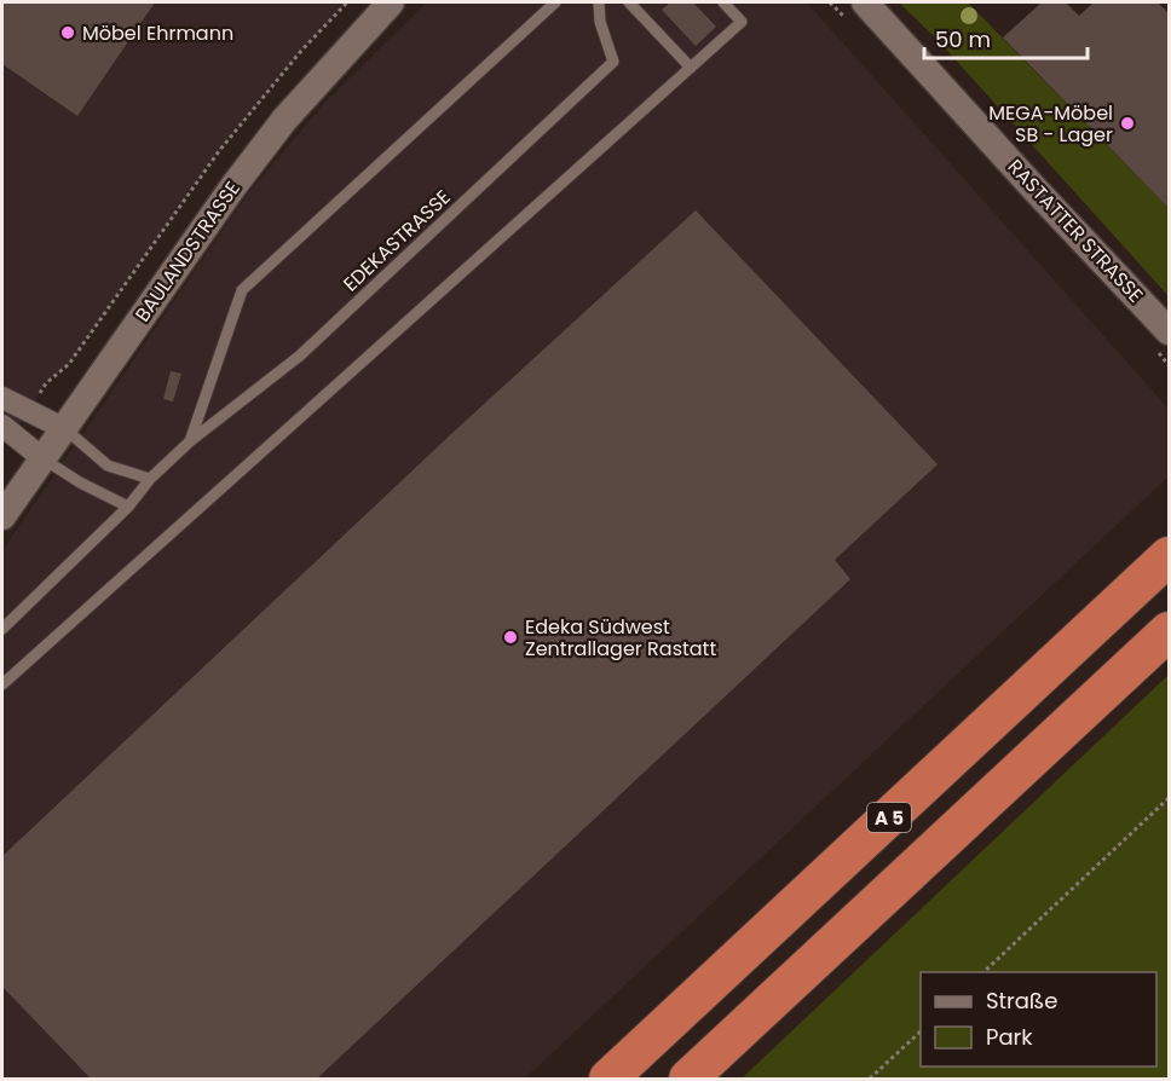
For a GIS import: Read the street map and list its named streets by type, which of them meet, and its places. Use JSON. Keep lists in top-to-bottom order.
{
  "streets": {
    "highway": ["A 5"],
    "street": ["RASTATTER STRASSE", "BAULANDSTRASSE"],
    "lane": ["EDEKASTRASSE"]
  },
  "places": ["Möbel Ehrmann", "MEGA-Möbel SB - Lager", "Edeka Südwest Zentrallager Rastatt"],
  "legend": ["Straße", "Park"],
  "scale_bar": "50 m"
}
